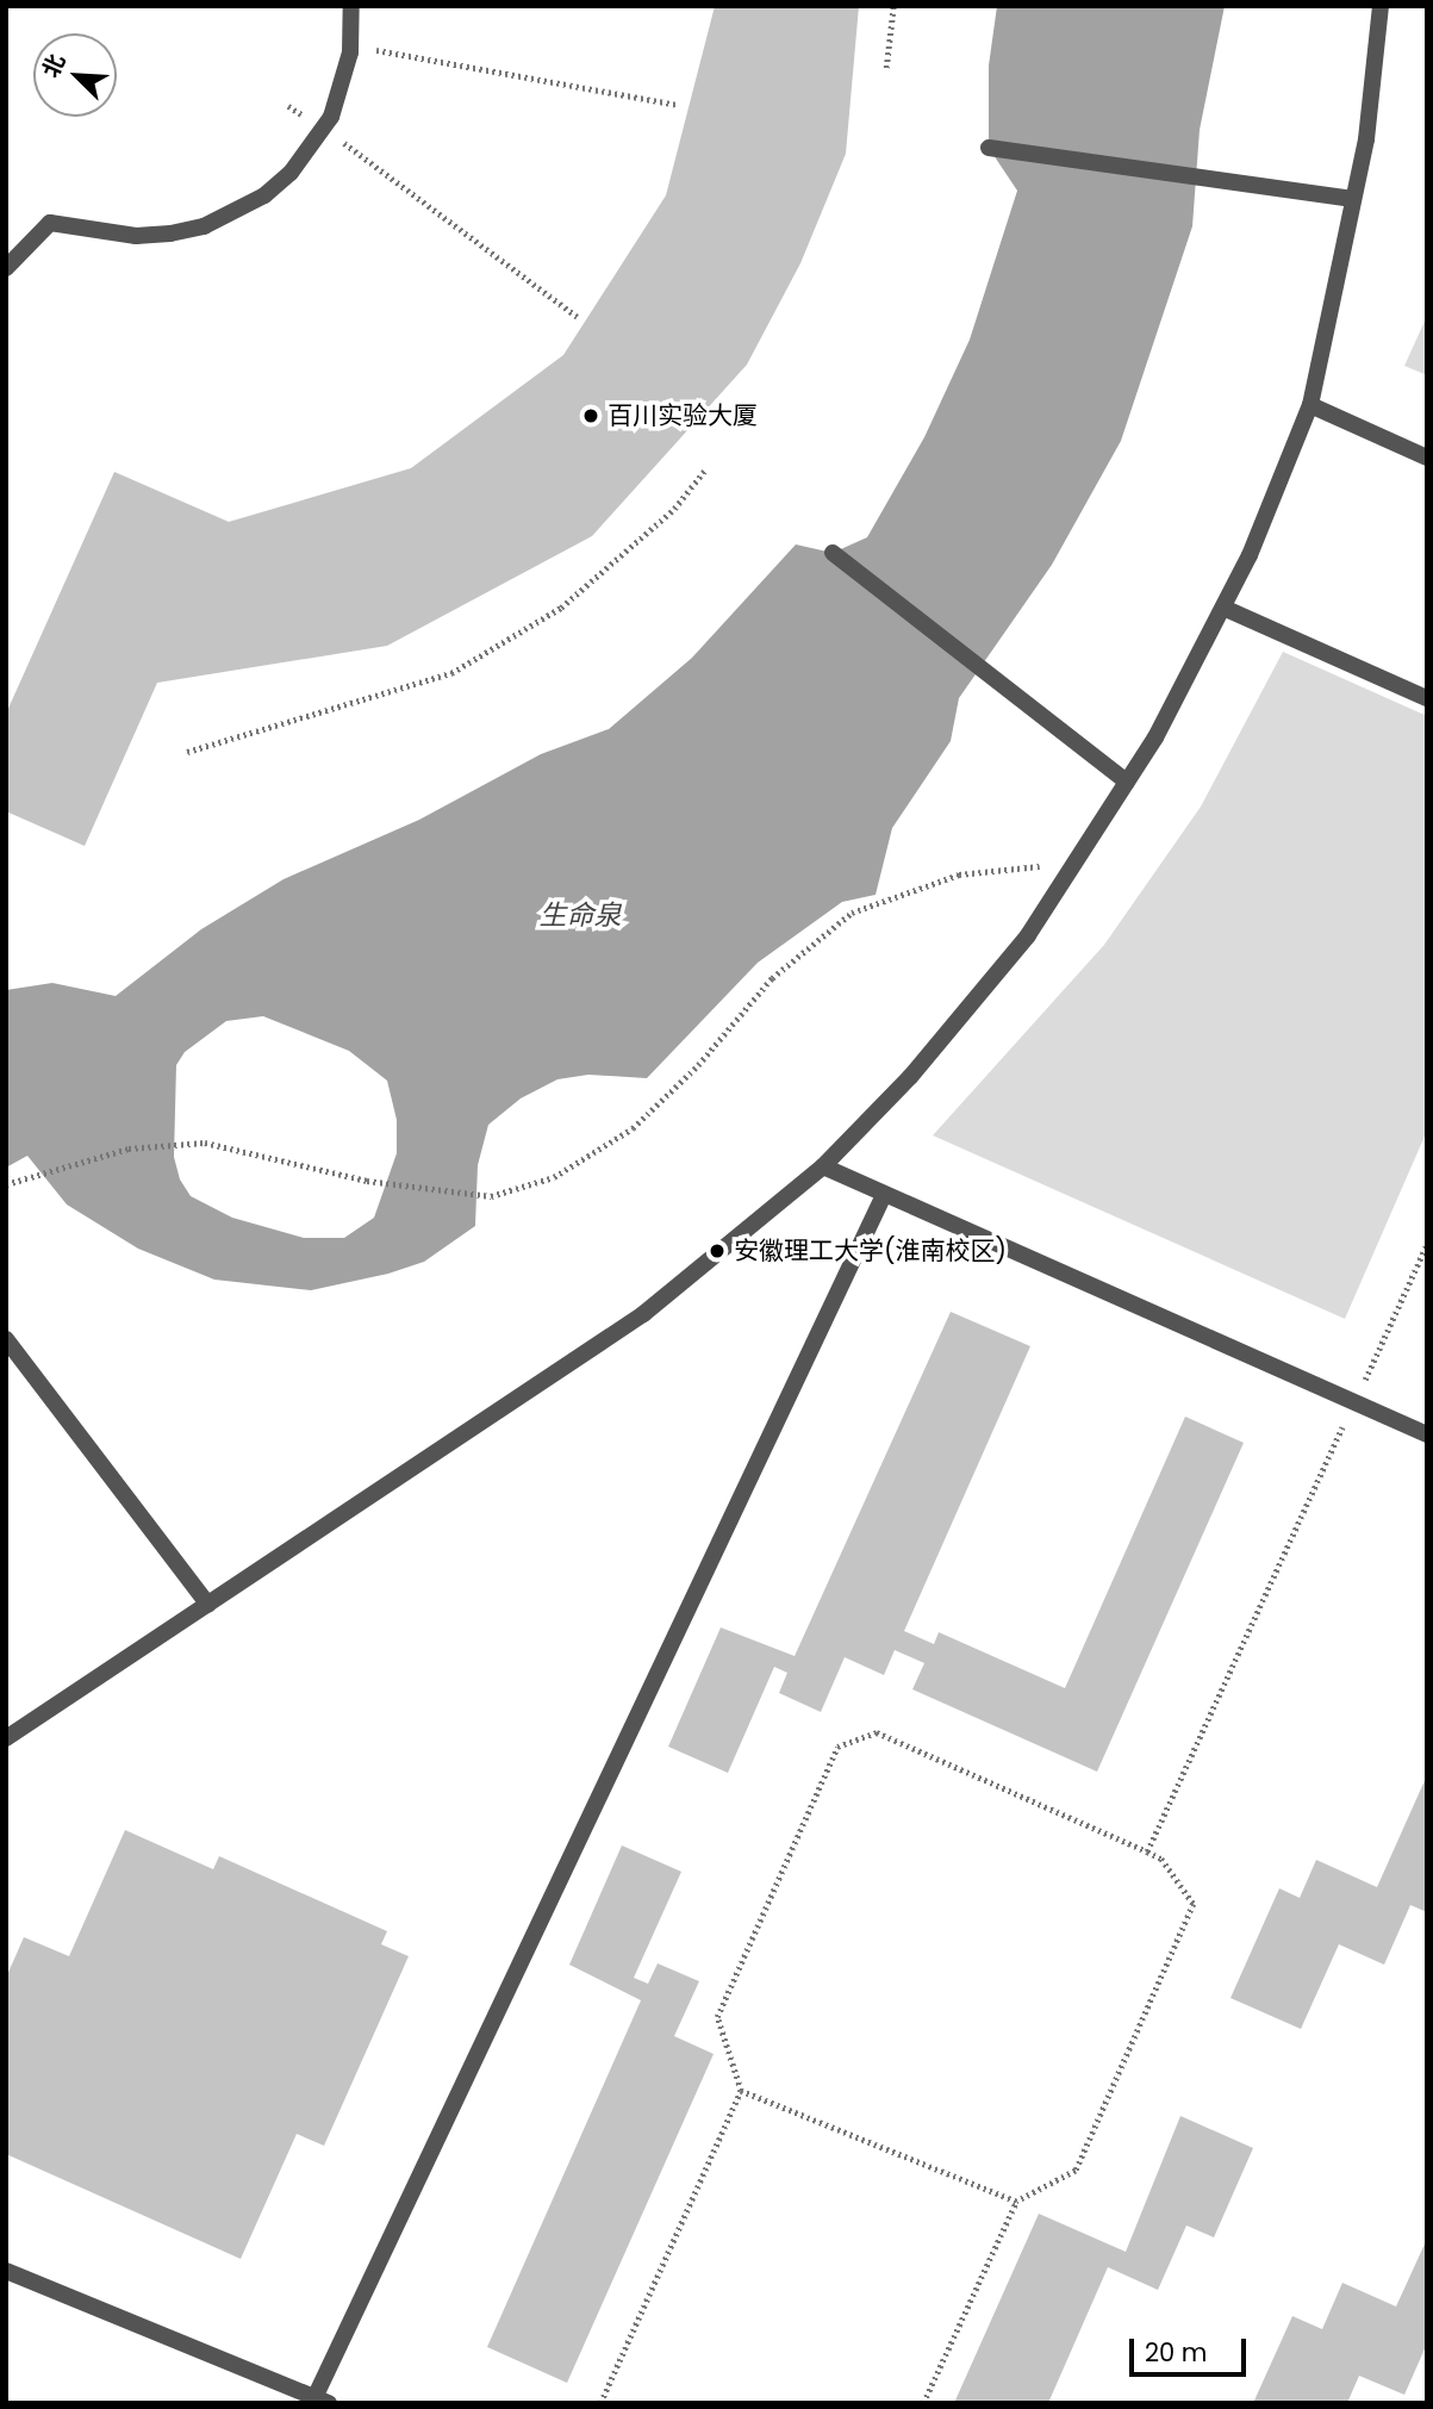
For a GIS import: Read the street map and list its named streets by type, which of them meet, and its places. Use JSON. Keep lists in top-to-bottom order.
{
  "water": ["生命泉"],
  "places": ["百川实验大厦", "安徽理工大学(淮南校区)"],
  "scale_bar": "20 m",
  "north": "top left"
}
